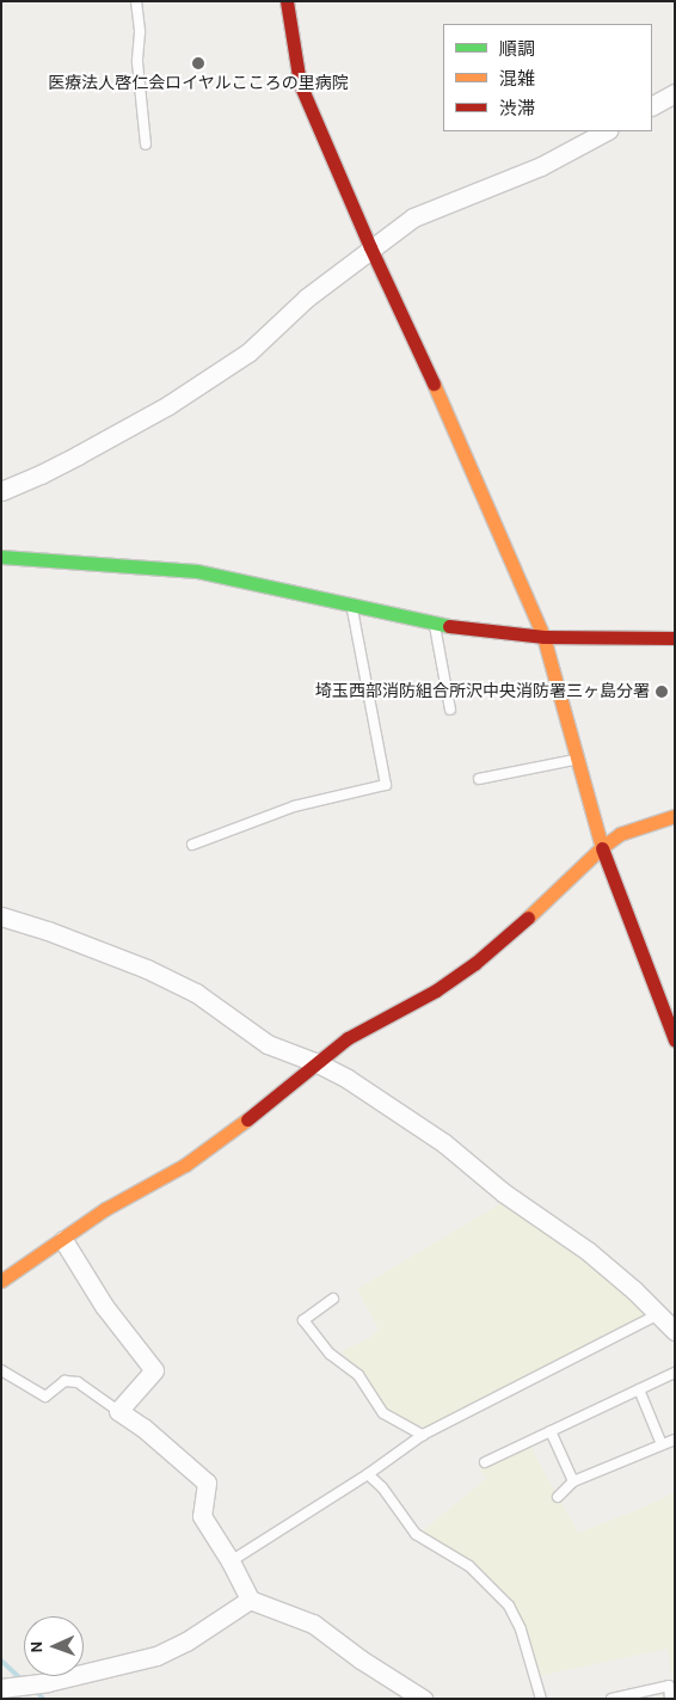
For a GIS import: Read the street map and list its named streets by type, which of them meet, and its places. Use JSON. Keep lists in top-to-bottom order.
{
  "places": ["医療法人啓仁会ロイヤルこころの里病院", "埼玉西部消防組合所沢中央消防署三ヶ島分署"],
  "legend": ["順調", "混雑", "渋滞"],
  "north": "left"
}
